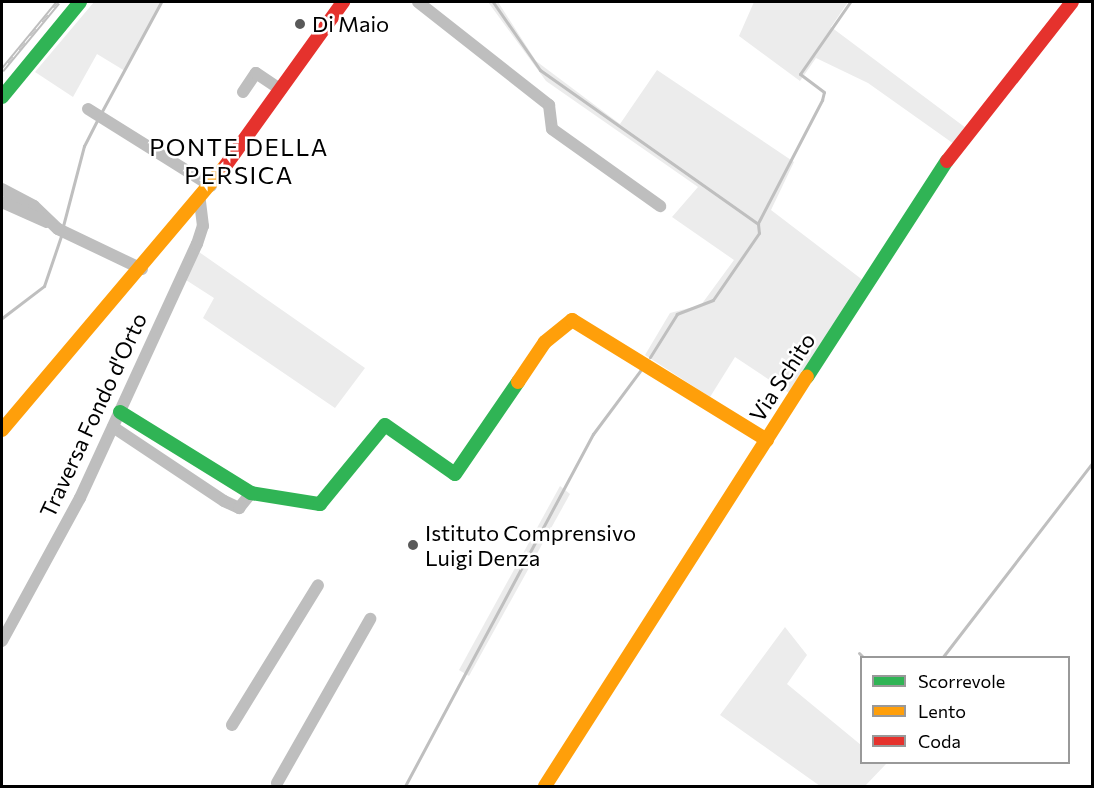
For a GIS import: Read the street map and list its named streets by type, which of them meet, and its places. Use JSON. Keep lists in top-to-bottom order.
{
  "streets": {
    "main road": ["Via Schito"],
    "street": ["Traversa Fondo d'Orto"]
  },
  "districts": ["PONTE DELLA PERSICA"],
  "places": ["Di Maio", "Istituto Comprensivo Luigi Denza"],
  "legend": ["Scorrevole", "Lento", "Coda"]
}
